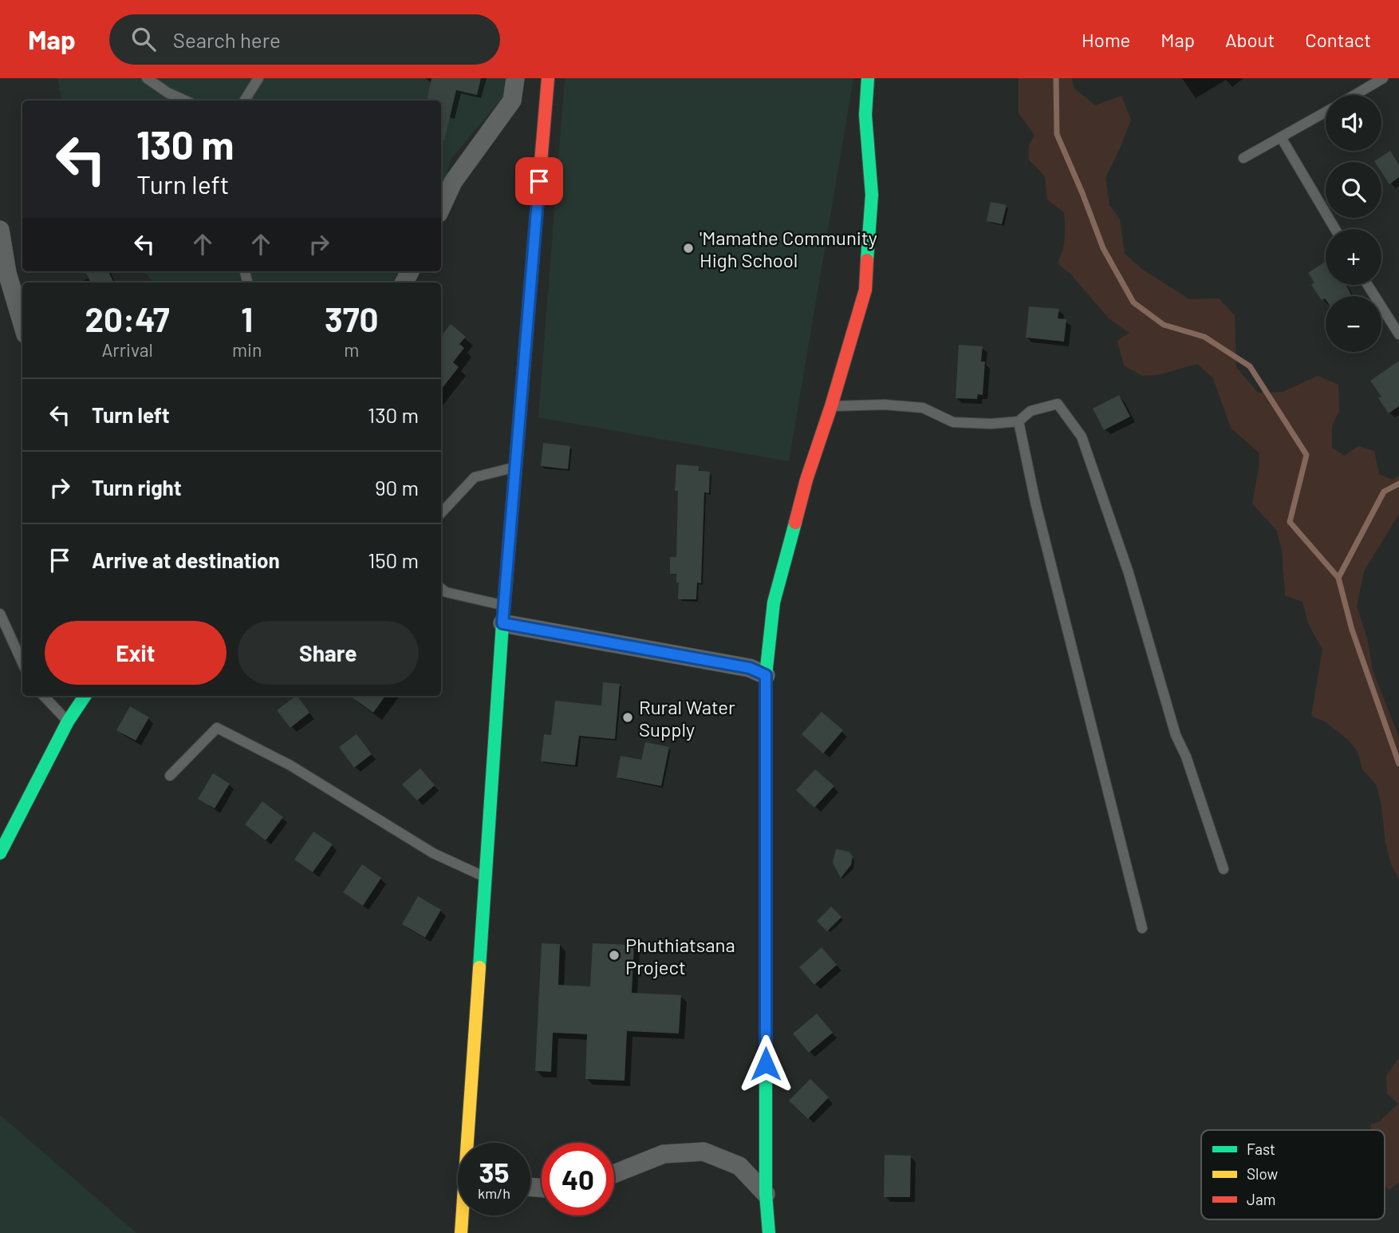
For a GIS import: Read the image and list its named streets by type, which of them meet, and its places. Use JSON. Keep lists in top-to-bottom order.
{
  "places": ["'Mamathe Community High School", "Rural Water Supply", "Phuthiatsana Project"],
  "legend": ["Fast", "Slow", "Jam"],
  "page": {
    "header": "Map",
    "search": "Search here",
    "nav": [
      "Home",
      "Map",
      "About",
      "Contact"
    ],
    "map_buttons": ["+", "−"],
    "turn": ["130 m", "Turn left"],
    "eta": [
      "20:47",
      "Arrival",
      "1",
      "min",
      "370",
      "m"
    ],
    "list": [
      {
        "name": "Turn left",
        "value": "130 m"
      },
      {
        "name": "Turn right",
        "value": "90 m"
      },
      {
        "name": "Arrive at destination",
        "value": "150 m"
      }
    ],
    "buttons": ["Exit", "Share"],
    "speed": "35 km/h",
    "limit": "40"
  }
}
